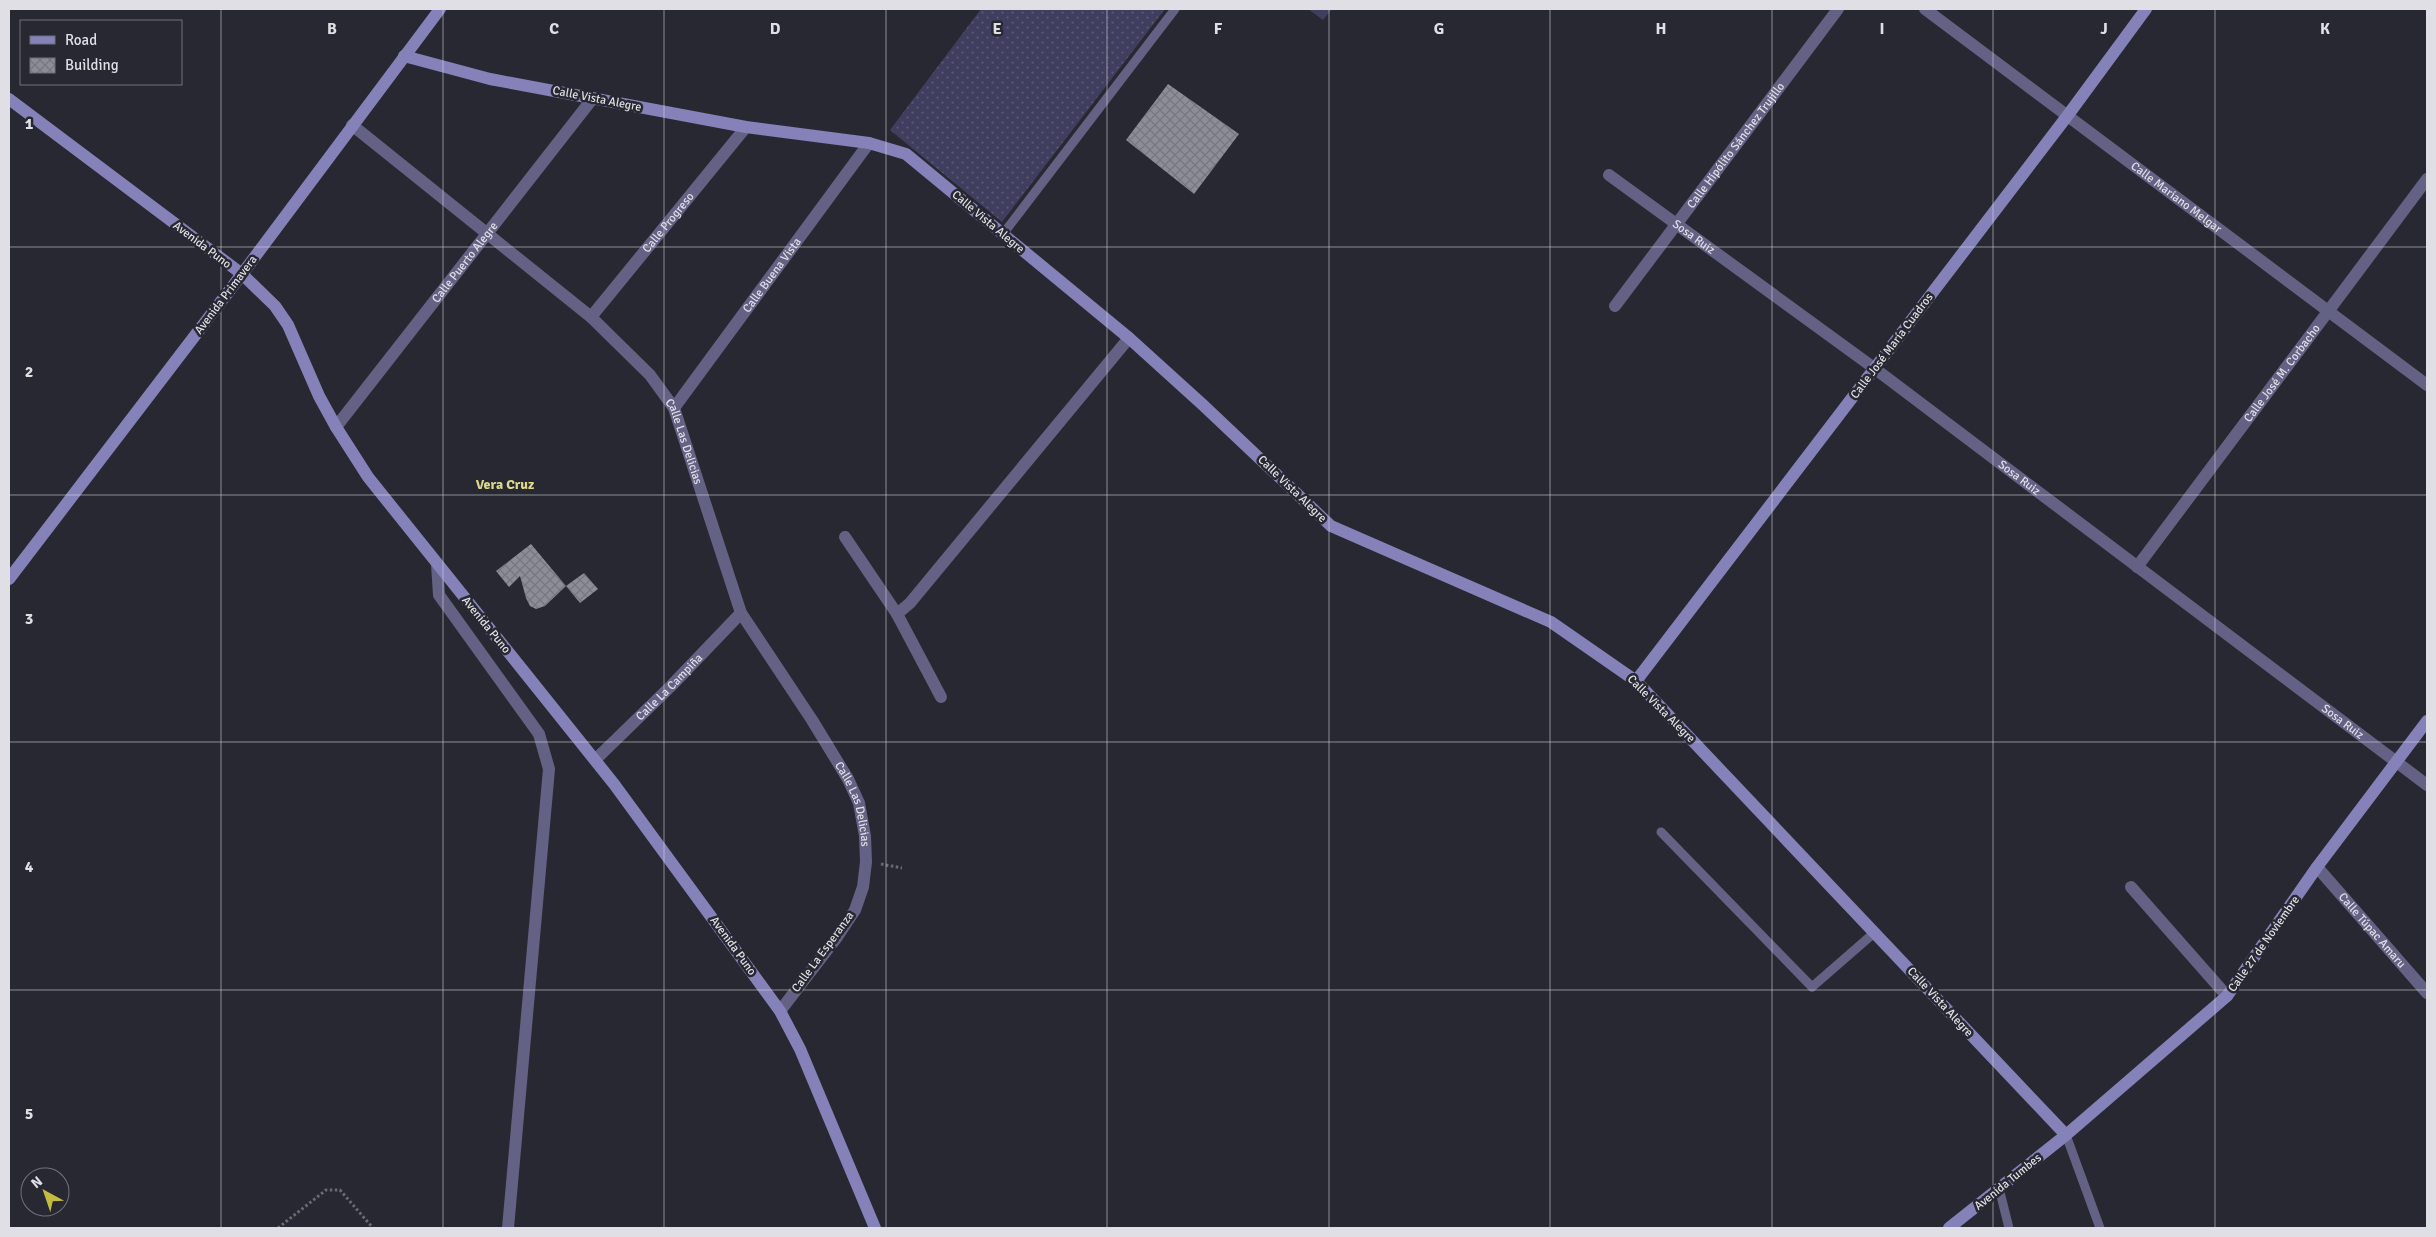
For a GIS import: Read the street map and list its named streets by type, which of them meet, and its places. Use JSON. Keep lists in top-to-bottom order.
{
  "streets": {
    "street": [
      "Calle Vista Alegre",
      "Calle Hipólito Sánchez Trujillo",
      "Calle Mariano Melgar",
      "Calle Progreso",
      "Sosa Ruiz",
      "Avenida Puno",
      "Calle Puerto Alegre",
      "Calle Buena Vista",
      "Avenida Primavera",
      "Calle José María Cuadros",
      "Calle José M. Corbacho",
      "Calle Las Delicias",
      "Calle La Campiña",
      "Calle Túpac Amaru",
      "Calle 27 de Noviembre",
      "Calle La Esperanza",
      "Avenida Tumbes"
    ]
  },
  "crossings": [
    ["Calle Vista Alegre", "Calle Progreso"],
    ["Calle Vista Alegre", "Calle Puerto Alegre"],
    ["Calle Vista Alegre", "Calle Buena Vista"],
    ["Calle Vista Alegre", "Avenida Primavera"],
    ["Calle Vista Alegre", "Calle José María Cuadros"],
    ["Calle Vista Alegre", "Calle 27 de Noviembre"],
    ["Calle Vista Alegre", "Avenida Tumbes"],
    ["Calle Hipólito Sánchez Trujillo", "Sosa Ruiz"],
    ["Calle Mariano Melgar", "Calle José María Cuadros"],
    ["Calle Mariano Melgar", "Calle José M. Corbacho"],
    ["Calle Progreso", "Calle Las Delicias"],
    ["Sosa Ruiz", "Calle José María Cuadros"],
    ["Sosa Ruiz", "Calle José M. Corbacho"],
    ["Sosa Ruiz", "Calle 27 de Noviembre"],
    ["Avenida Puno", "Calle Puerto Alegre"],
    ["Avenida Puno", "Avenida Primavera"],
    ["Avenida Puno", "Calle La Campiña"],
    ["Avenida Puno", "Calle La Esperanza"],
    ["Calle Puerto Alegre", "Calle Las Delicias"],
    ["Calle Buena Vista", "Calle Las Delicias"],
    ["Avenida Primavera", "Calle Las Delicias"],
    ["Calle Las Delicias", "Calle La Campiña"],
    ["Calle Las Delicias", "Calle La Esperanza"],
    ["Calle Túpac Amaru", "Calle 27 de Noviembre"],
    ["Calle 27 de Noviembre", "Avenida Tumbes"]
  ],
  "districts": ["Vera Cruz"],
  "legend": ["Road", "Building"],
  "north": "top left",
  "grid": {
    "columns": [
      "B",
      "C",
      "D",
      "E",
      "F",
      "G",
      "H",
      "I",
      "J",
      "K"
    ],
    "rows": [
      "1",
      "2",
      "3",
      "4",
      "5"
    ]
  }
}
